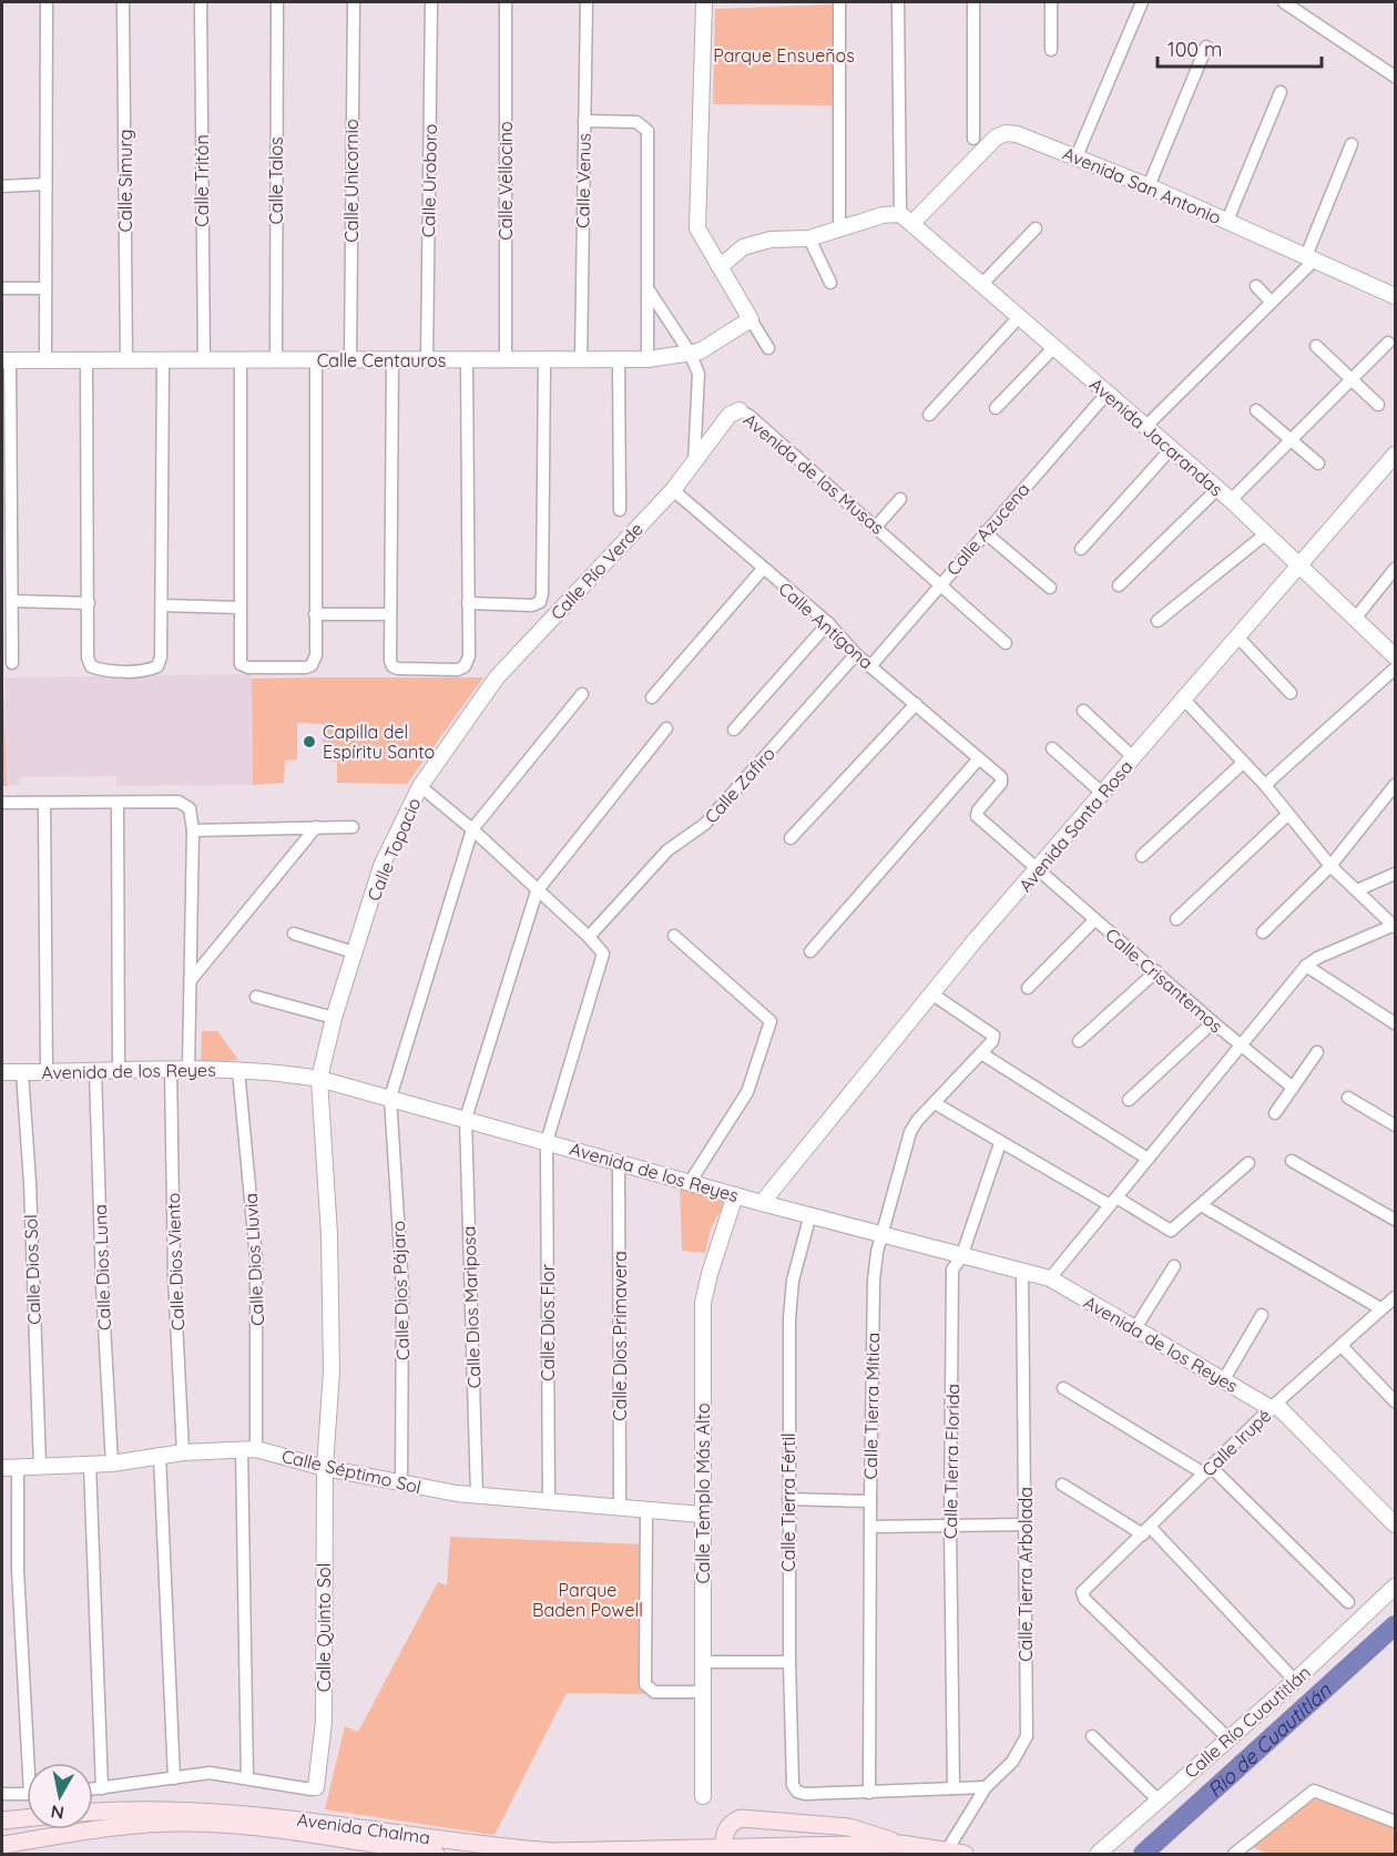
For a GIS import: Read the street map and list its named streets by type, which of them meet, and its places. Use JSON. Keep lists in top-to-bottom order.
{
  "streets": {
    "main road": ["Avenida Chalma"],
    "street": [
      "Calle Simurg",
      "Calle Tritón",
      "Calle Talos",
      "Calle Unicornio",
      "Calle Uroboro",
      "Calle Vellocino",
      "Calle Venus",
      "Avenida San Antonio",
      "Calle Centauros",
      "Avenida Jacarandas",
      "Avenida de las Musas",
      "Calle Azucena",
      "Calle Río Verde",
      "Calle Antígona",
      "Calle Zafiro",
      "Avenida Santa Rosa",
      "Calle Topacio",
      "Calle Crisantemos",
      "Avenida de los Reyes",
      "Calle Dios Lluvia",
      "Calle Dios Viento",
      "Calle Dios Luna",
      "Calle Dios Sol",
      "Calle Dios Pájaro",
      "Calle Dios Mariposa",
      "Calle Dios Flor",
      "Calle Dios Primavera",
      "Calle Tierra Mítica",
      "Calle Irupé",
      "Calle Tierra Florida",
      "Calle Séptimo Sol",
      "Calle Templo Más Alto",
      "Calle Tierra Fértil",
      "Calle Tierra Arbolada",
      "Calle Quinto Sol",
      "Calle Río Cuautitlán"
    ]
  },
  "crossings": [
    ["Calle Simurg", "Calle Centauros"],
    ["Calle Tritón", "Calle Centauros"],
    ["Calle Talos", "Calle Centauros"],
    ["Calle Unicornio", "Calle Centauros"],
    ["Calle Uroboro", "Calle Centauros"],
    ["Calle Vellocino", "Calle Centauros"],
    ["Calle Venus", "Calle Centauros"],
    ["Avenida San Antonio", "Avenida Jacarandas"],
    ["Avenida Jacarandas", "Calle Azucena"],
    ["Avenida Jacarandas", "Avenida Santa Rosa"],
    ["Avenida de las Musas", "Calle Azucena"],
    ["Avenida de las Musas", "Calle Río Verde"],
    ["Calle Azucena", "Calle Antígona"],
    ["Calle Río Verde", "Calle Antígona"],
    ["Calle Río Verde", "Calle Topacio"],
    ["Calle Antígona", "Calle Zafiro"],
    ["Calle Antígona", "Avenida Santa Rosa"],
    ["Calle Antígona", "Calle Crisantemos"],
    ["Avenida Santa Rosa", "Calle Crisantemos"],
    ["Avenida Santa Rosa", "Avenida de los Reyes"],
    ["Calle Topacio", "Avenida de los Reyes"],
    ["Calle Topacio", "Calle Quinto Sol"],
    ["Avenida de los Reyes", "Calle Dios Lluvia"],
    ["Avenida de los Reyes", "Calle Dios Viento"],
    ["Avenida de los Reyes", "Calle Dios Luna"],
    ["Avenida de los Reyes", "Calle Dios Sol"],
    ["Avenida de los Reyes", "Calle Dios Pájaro"],
    ["Avenida de los Reyes", "Calle Dios Mariposa"],
    ["Avenida de los Reyes", "Calle Dios Flor"],
    ["Avenida de los Reyes", "Calle Dios Primavera"],
    ["Avenida de los Reyes", "Calle Tierra Mítica"],
    ["Avenida de los Reyes", "Calle Irupé"],
    ["Avenida de los Reyes", "Calle Tierra Florida"],
    ["Avenida de los Reyes", "Calle Templo Más Alto"],
    ["Avenida de los Reyes", "Calle Tierra Fértil"],
    ["Avenida de los Reyes", "Calle Tierra Arbolada"],
    ["Avenida de los Reyes", "Calle Quinto Sol"],
    ["Calle Dios Lluvia", "Calle Séptimo Sol"],
    ["Calle Dios Viento", "Calle Séptimo Sol"],
    ["Calle Dios Luna", "Calle Séptimo Sol"],
    ["Calle Dios Sol", "Calle Séptimo Sol"],
    ["Calle Dios Pájaro", "Calle Séptimo Sol"],
    ["Calle Dios Mariposa", "Calle Séptimo Sol"],
    ["Calle Dios Flor", "Calle Séptimo Sol"],
    ["Calle Dios Primavera", "Calle Séptimo Sol"],
    ["Calle Tierra Mítica", "Calle Tierra Fértil"],
    ["Calle Irupé", "Calle Río Cuautitlán"],
    ["Calle Séptimo Sol", "Calle Templo Más Alto"],
    ["Calle Séptimo Sol", "Calle Quinto Sol"],
    ["Calle Tierra Arbolada", "Avenida Chalma"]
  ],
  "water": ["Rio de Cuautitlán"],
  "parks": ["Parque Ensueños", "Parque Baden Powell"],
  "places": ["Capilla del Espíritu Santo"],
  "scale_bar": "100 m",
  "north": "bottom"
}
